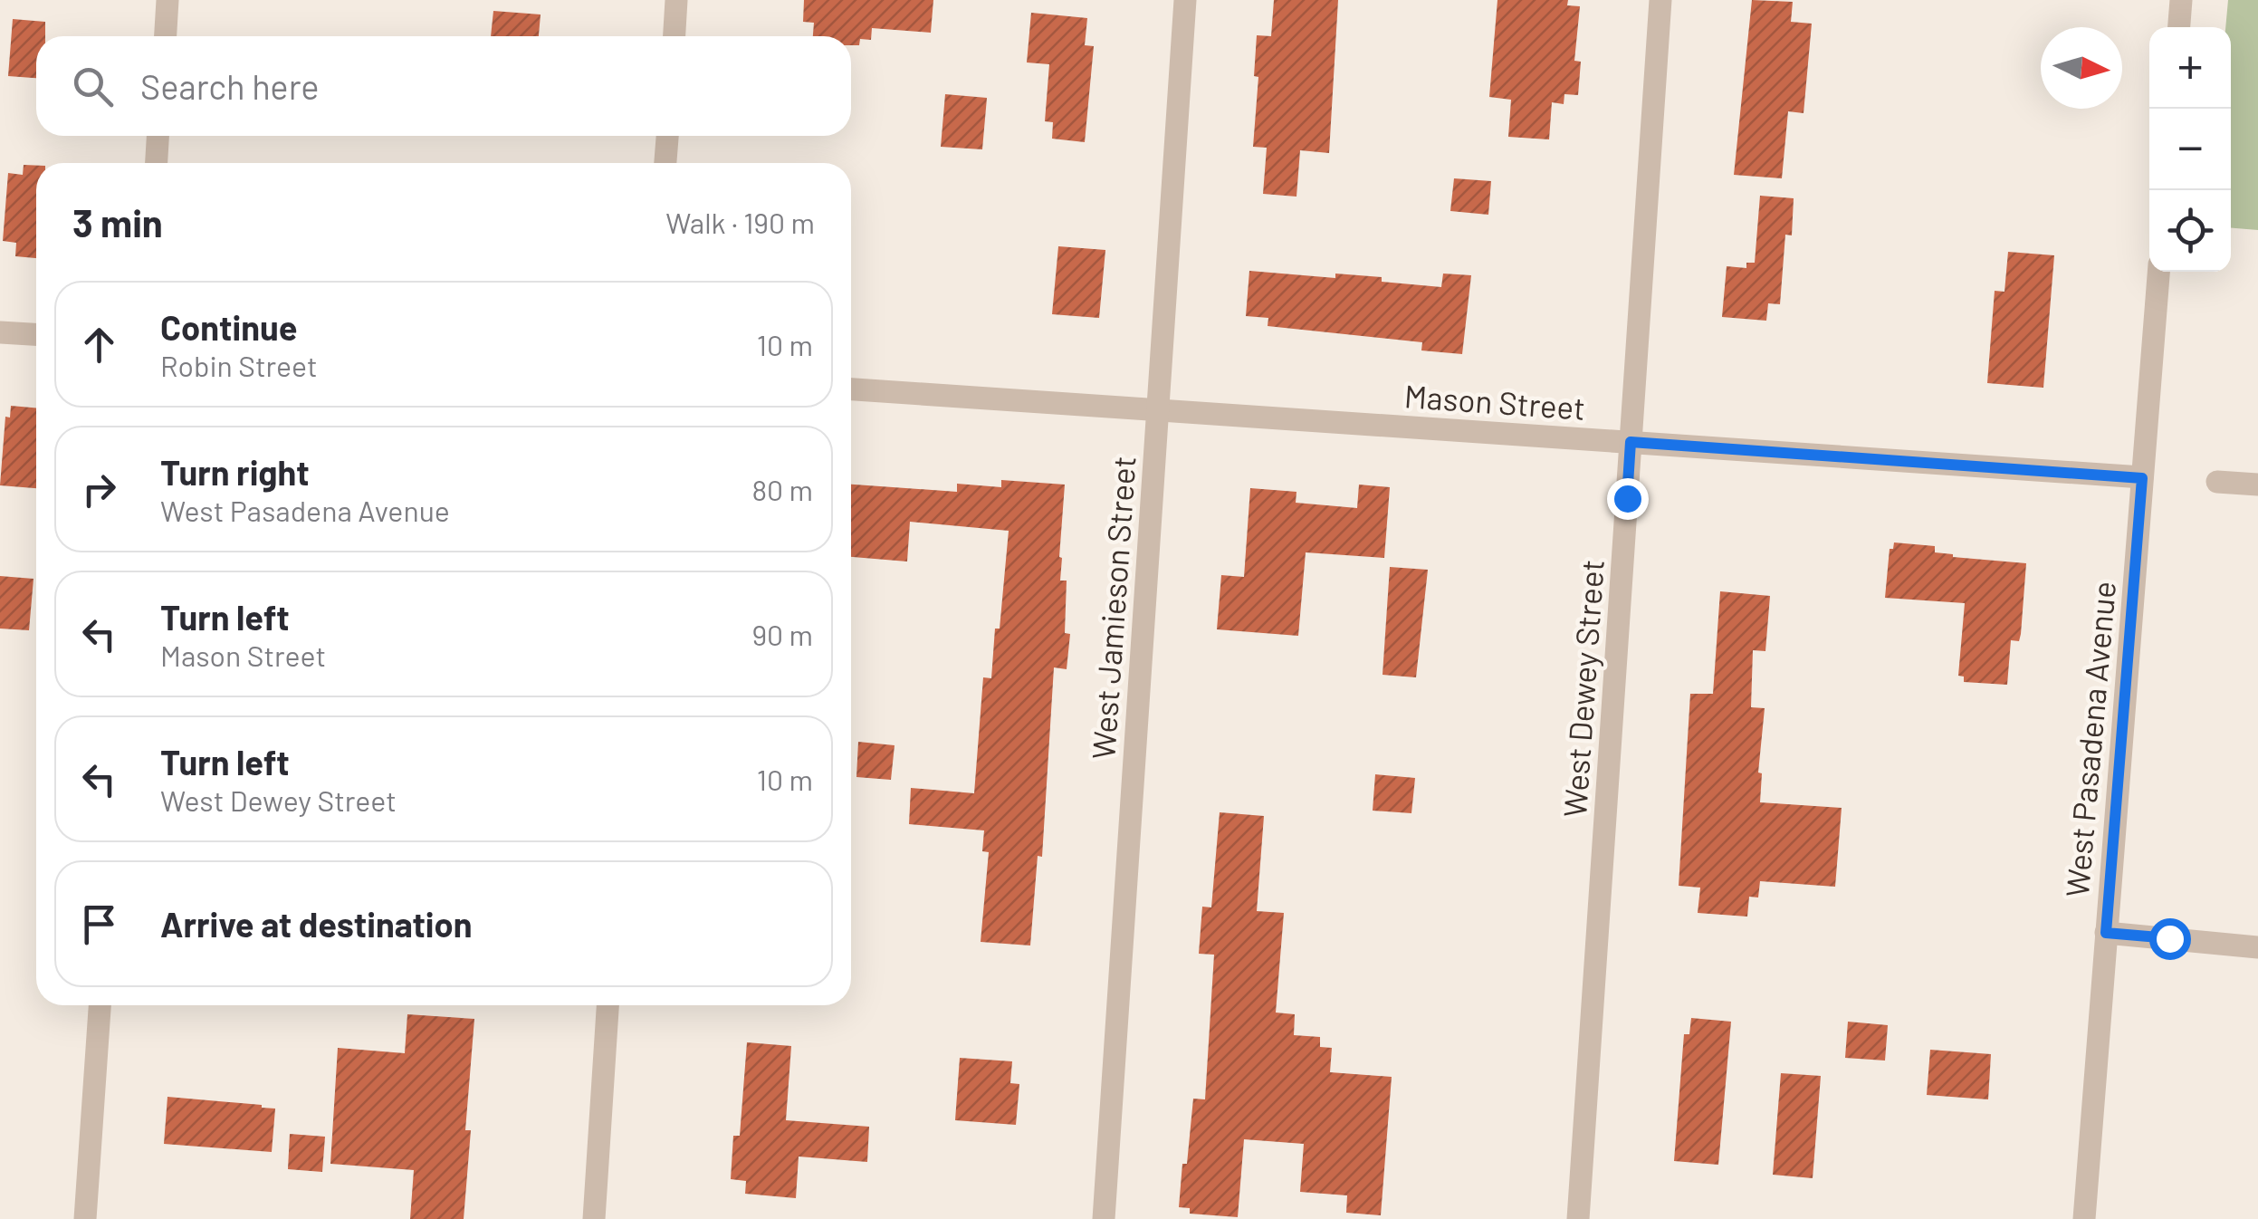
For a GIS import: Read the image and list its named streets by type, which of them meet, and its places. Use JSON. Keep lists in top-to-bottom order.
{
  "streets": {
    "street": [
      "Mason Street",
      "West Jamieson Street",
      "West Dewey Street",
      "West Pasadena Avenue"
    ]
  },
  "crossings": [
    ["Mason Street", "West Jamieson Street"],
    ["Mason Street", "West Dewey Street"],
    ["Mason Street", "West Pasadena Avenue"]
  ],
  "north": "right",
  "page": {
    "map_buttons": ["+", "−"],
    "search": "Search here",
    "heading": ["3 min", "Walk · 190 m"],
    "list": [
      ["Continue", "Robin Street", "10 m"],
      ["Turn right", "West Pasadena Avenue", "80 m"],
      ["Turn left", "Mason Street", "90 m"],
      ["Turn left", "West Dewey Street", "10 m"],
      "Arrive at destination"
    ]
  }
}
